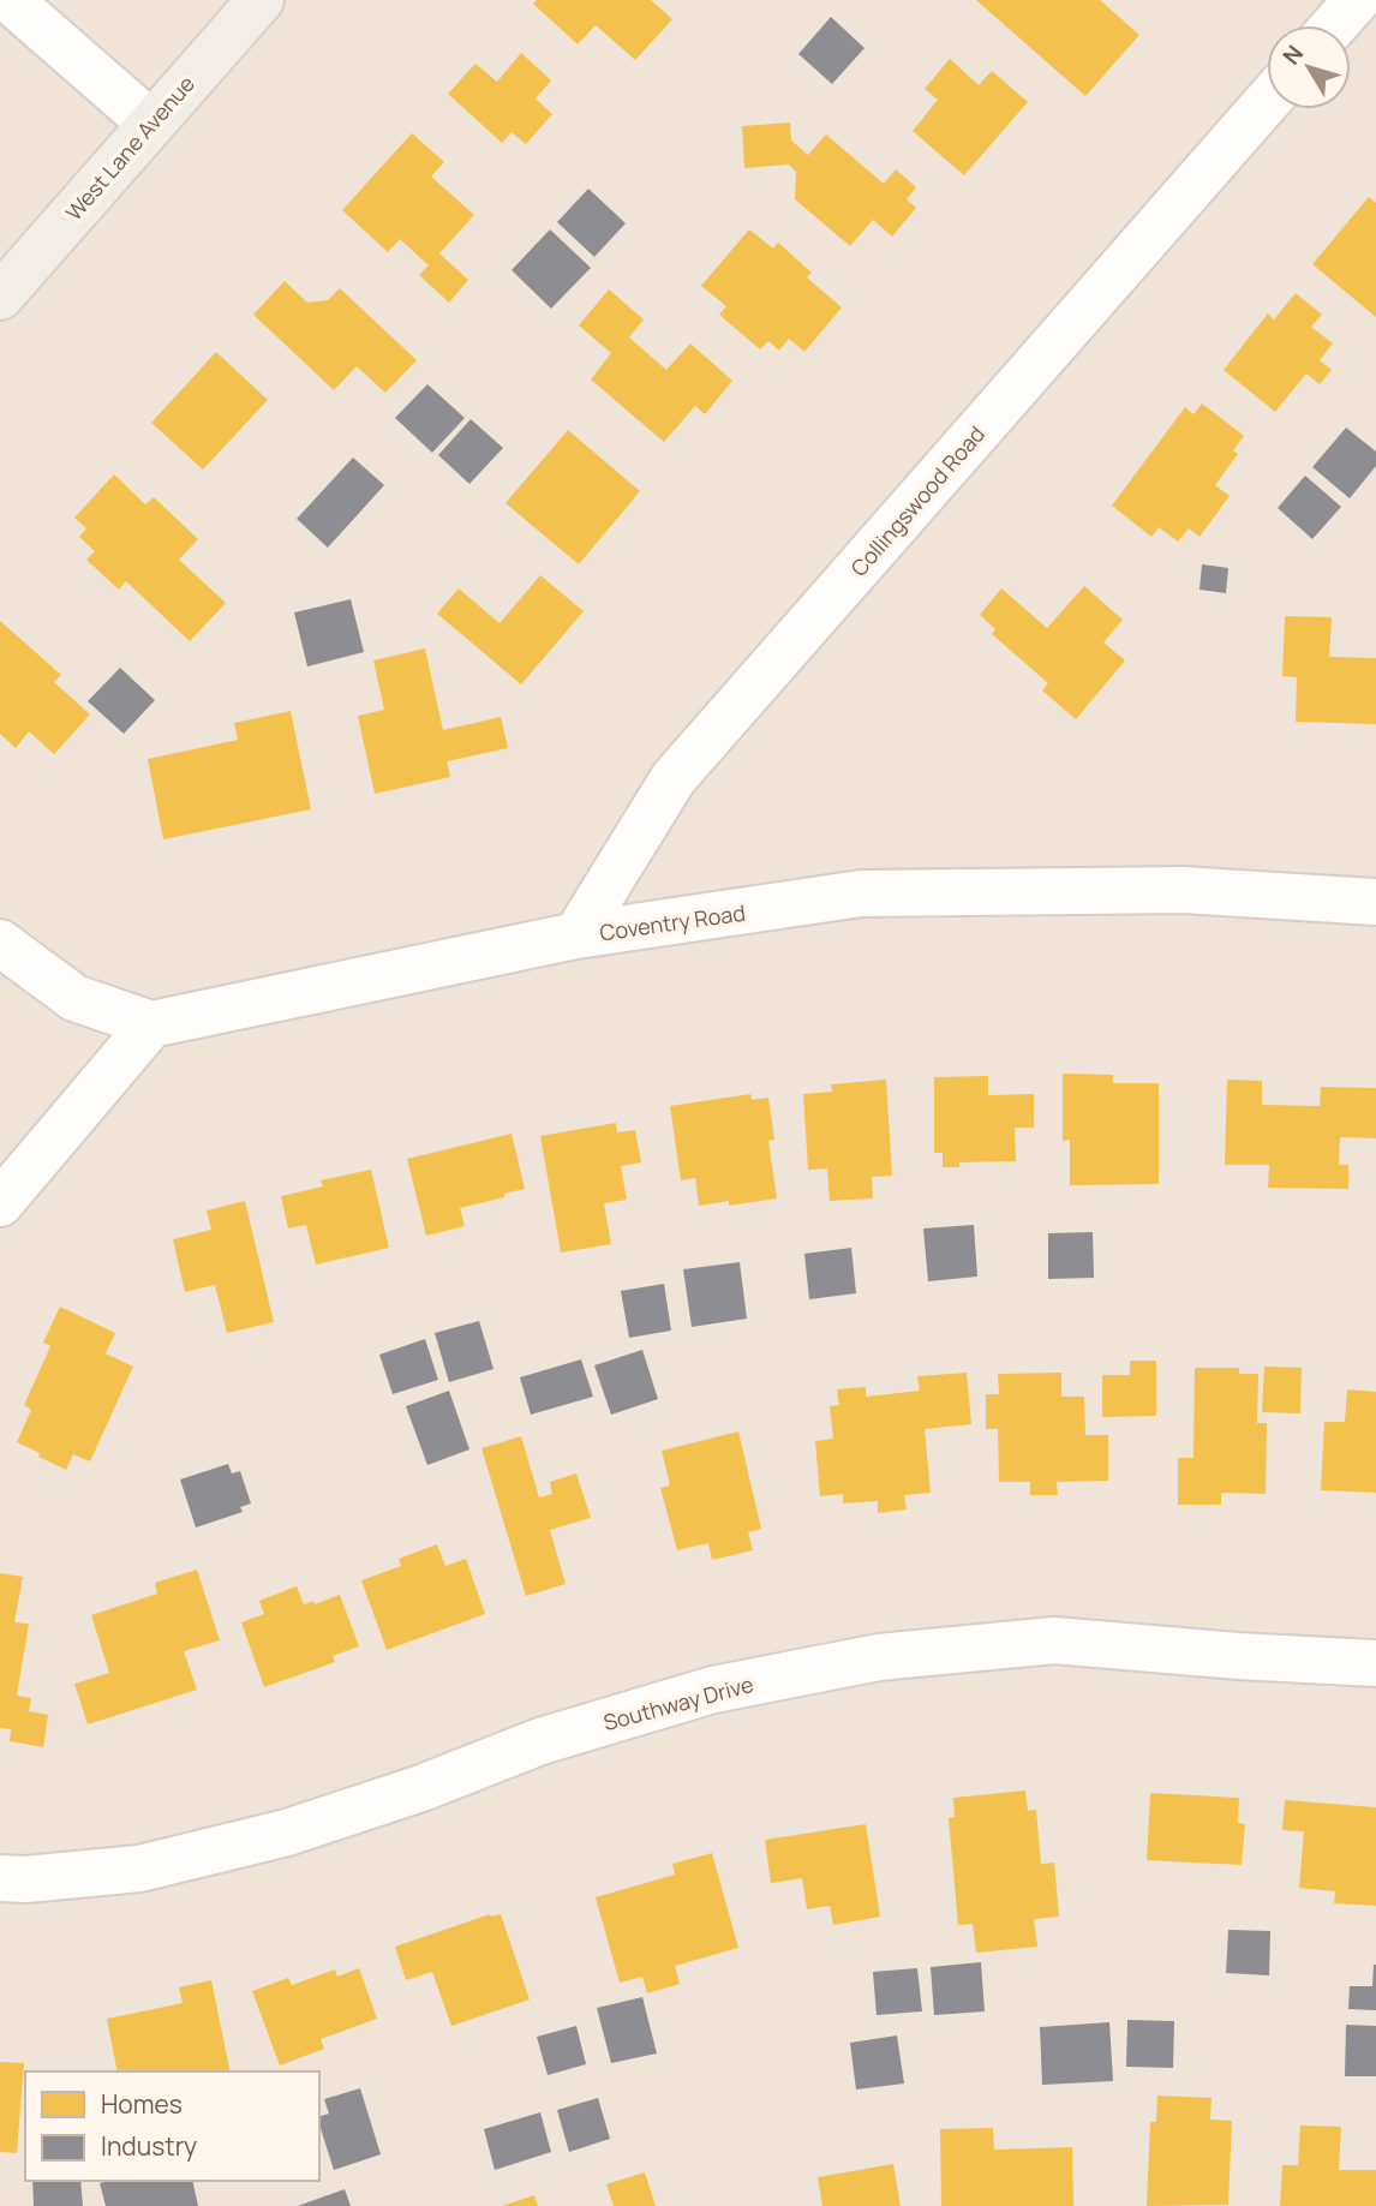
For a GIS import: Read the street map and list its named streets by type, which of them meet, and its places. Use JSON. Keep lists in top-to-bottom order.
{
  "streets": {
    "main road": ["West Lane Avenue"],
    "street": ["Collingswood Road", "Coventry Road", "Southway Drive"]
  },
  "crossings": [
    ["Collingswood Road", "Coventry Road"]
  ],
  "legend": ["Homes", "Industry"],
  "north": "top left"
}
